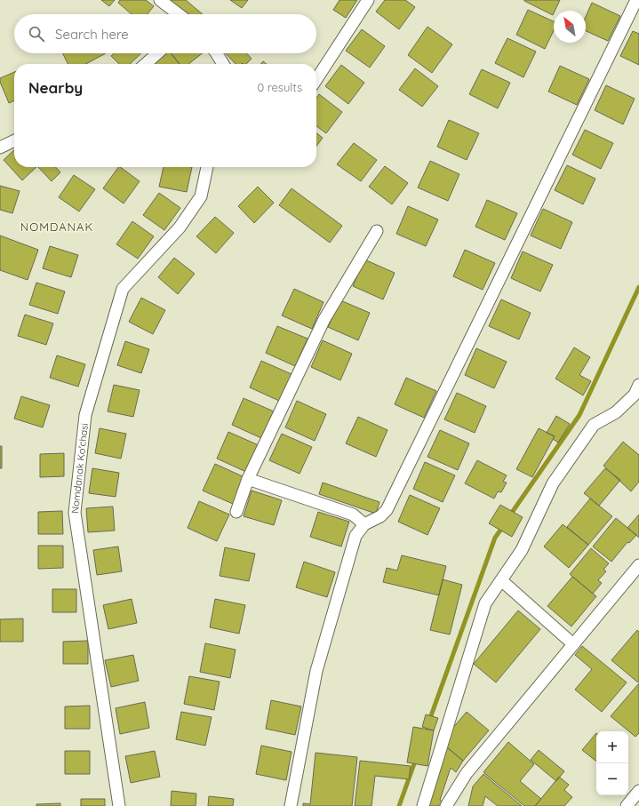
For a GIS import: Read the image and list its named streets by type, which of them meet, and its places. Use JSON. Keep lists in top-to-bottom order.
{
  "streets": {
    "street": ["Nomdanak Ko'chasi"]
  },
  "districts": ["NOMDANAK"],
  "north": "top left",
  "page": {
    "search": "Search here",
    "heading": ["Nearby", "0 results"],
    "map_buttons": ["+", "−"]
  }
}
